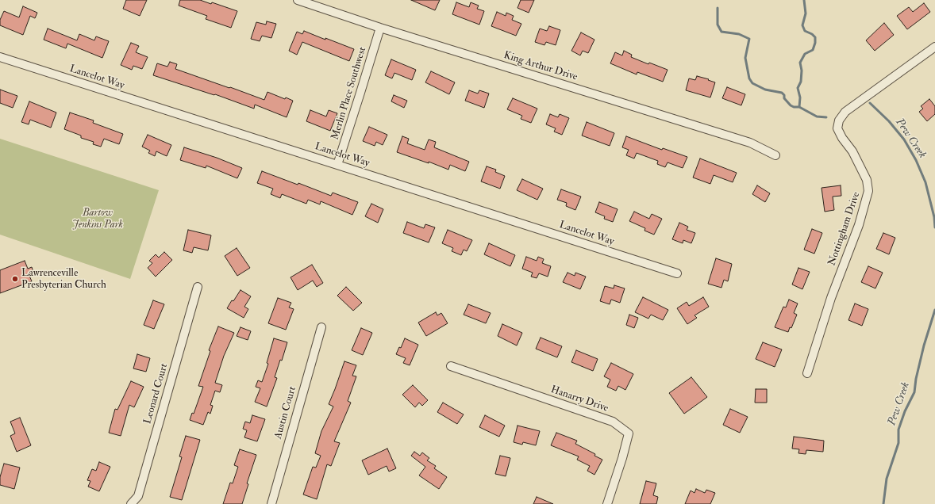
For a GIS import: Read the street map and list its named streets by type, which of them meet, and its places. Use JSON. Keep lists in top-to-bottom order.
{
  "streets": {
    "street": [
      "King Arthur Drive",
      "Lancelot Way",
      "Merlin Place Southwest",
      "Nottingham Drive",
      "Leonard Court",
      "Hanarry Drive",
      "Austin Court"
    ]
  },
  "crossings": [
    ["King Arthur Drive", "Merlin Place Southwest"],
    ["Lancelot Way", "Merlin Place Southwest"]
  ],
  "water": ["Pew Creek"],
  "parks": ["Bartow Jenkins Park"],
  "places": ["Lawrenceville Presbyterian Church"]
}
